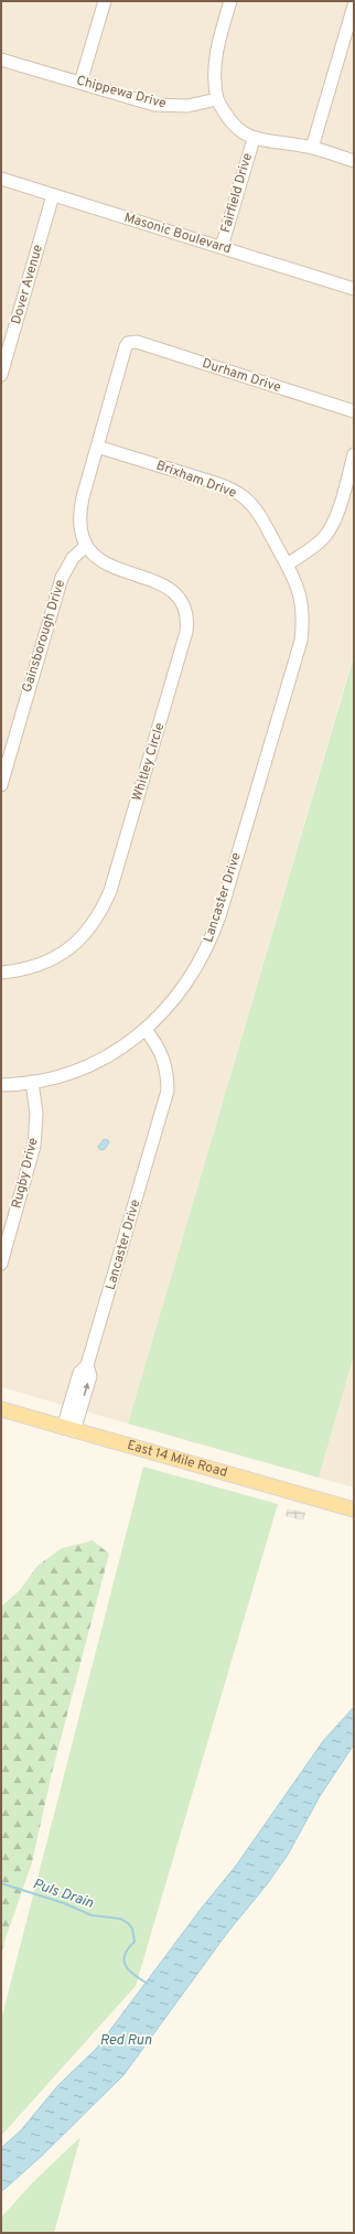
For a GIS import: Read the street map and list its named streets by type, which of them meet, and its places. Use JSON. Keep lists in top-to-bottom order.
{
  "streets": {
    "main road": ["East 14 Mile Road"],
    "street": [
      "Chippewa Drive",
      "Fairfield Drive",
      "Masonic Boulevard",
      "Dover Avenue",
      "Durham Drive",
      "Brixham Drive",
      "Gainsborough Drive",
      "Whitley Circle",
      "Lancaster Drive",
      "Rugby Drive"
    ]
  },
  "crossings": [
    ["Fairfield Drive", "Masonic Boulevard"],
    ["Masonic Boulevard", "Dover Avenue"],
    ["Durham Drive", "Brixham Drive"],
    ["Brixham Drive", "Lancaster Drive"],
    ["Gainsborough Drive", "Whitley Circle"],
    ["Lancaster Drive", "East 14 Mile Road"]
  ],
  "water": ["Puls Drain", "Red Run"]
}
